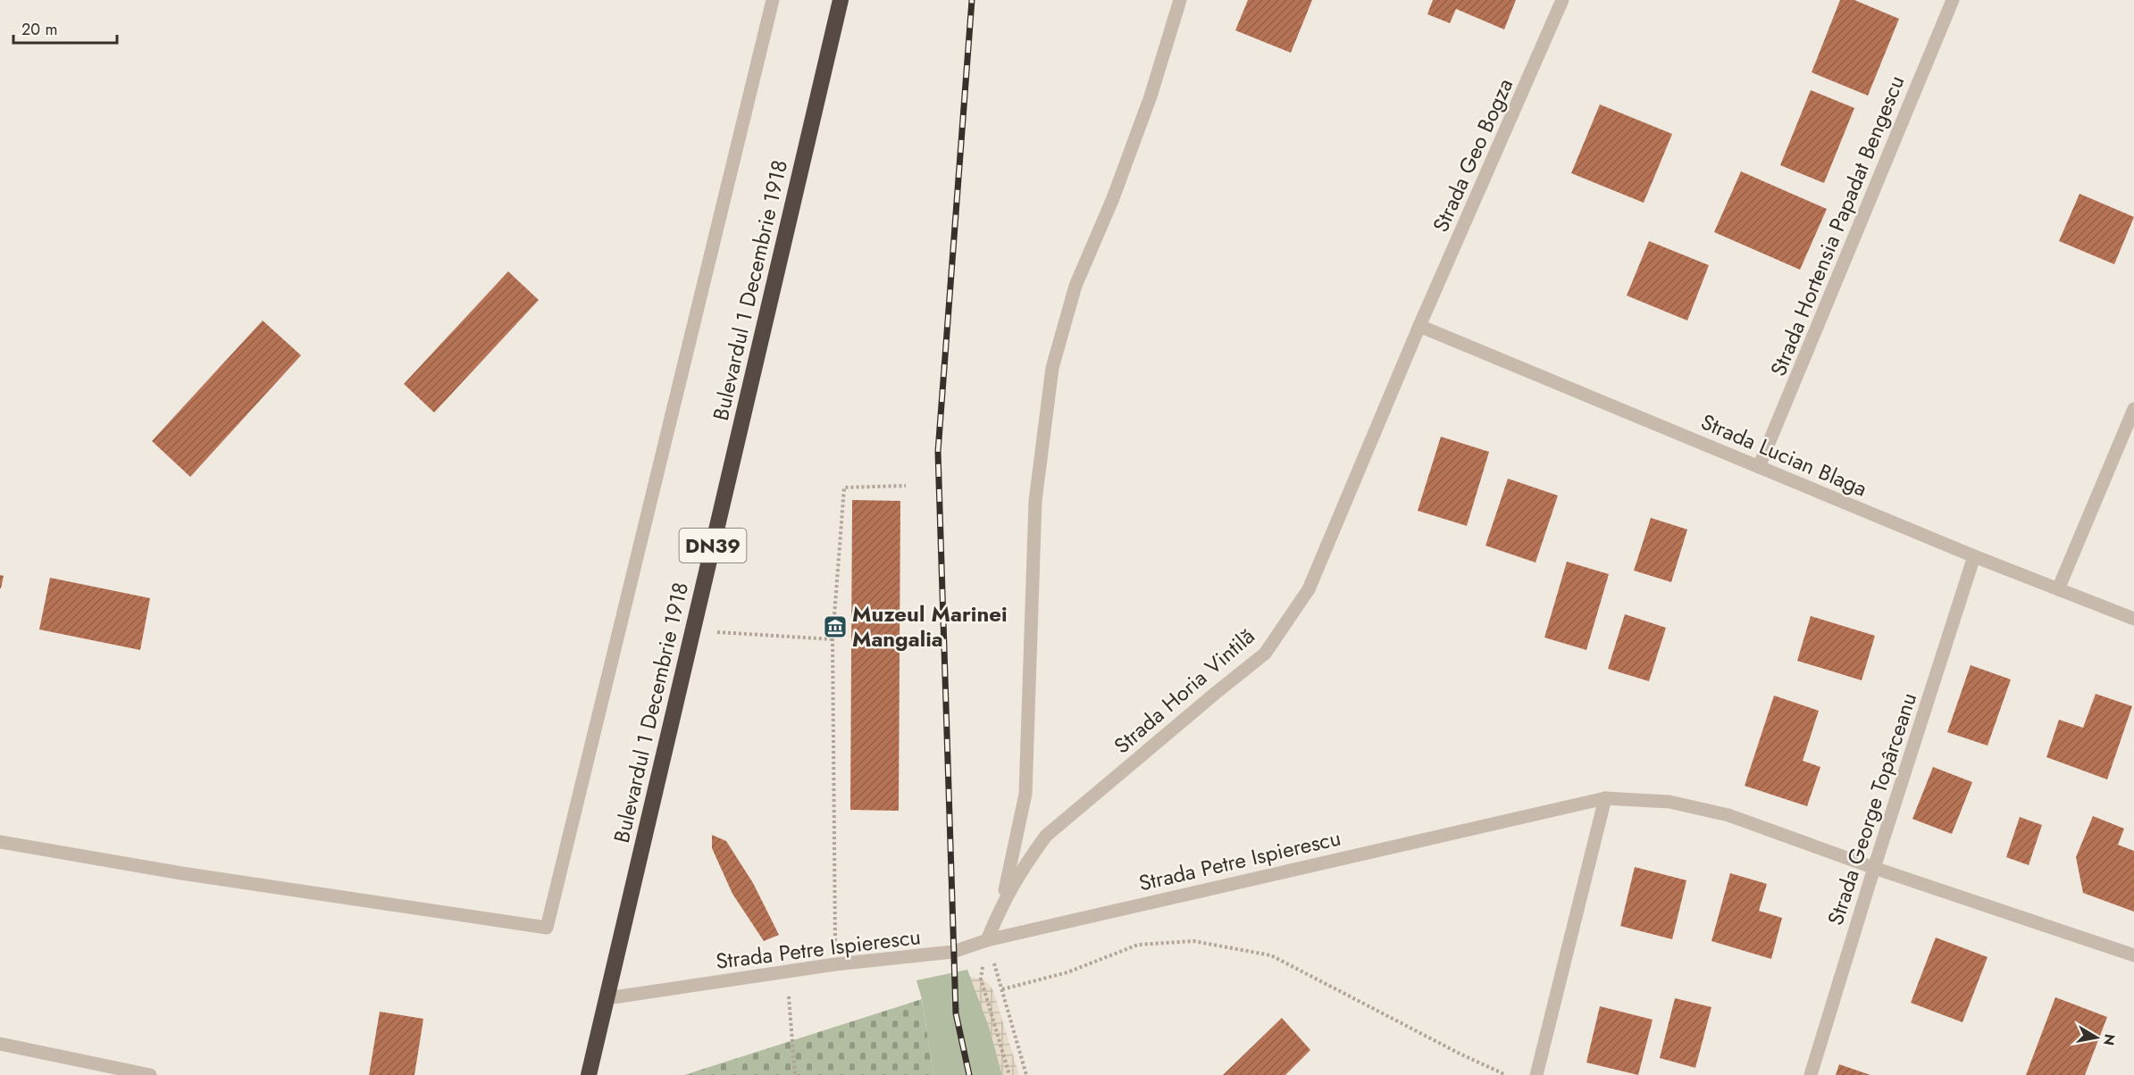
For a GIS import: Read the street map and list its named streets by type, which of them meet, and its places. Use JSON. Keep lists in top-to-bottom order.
{
  "streets": {
    "highway": ["Bulevardul 1 Decembrie 1918", "DN39"],
    "street": [
      "Strada Geo Bogza",
      "Strada Hortensia Papadat Bengescu",
      "Strada Lucian Blaga",
      "Strada Horia Vintilă",
      "Strada George Topârceanu",
      "Strada Petre Ispierescu"
    ]
  },
  "crossings": [
    ["Strada Geo Bogza", "Strada Lucian Blaga"],
    ["Strada Geo Bogza", "Strada Horia Vintilă"],
    ["Strada Hortensia Papadat Bengescu", "Strada Lucian Blaga"],
    ["Bulevardul 1 Decembrie 1918", "Strada Petre Ispierescu"],
    ["Strada Lucian Blaga", "Strada Horia Vintilă"],
    ["Strada Lucian Blaga", "Strada George Topârceanu"],
    ["Strada Horia Vintilă", "Strada Petre Ispierescu"],
    ["Strada George Topârceanu", "Strada Petre Ispierescu"]
  ],
  "places": {
    "museum": ["Muzeul Marinei Mangalia"]
  },
  "scale_bar": "20 m",
  "north": "right"
}
